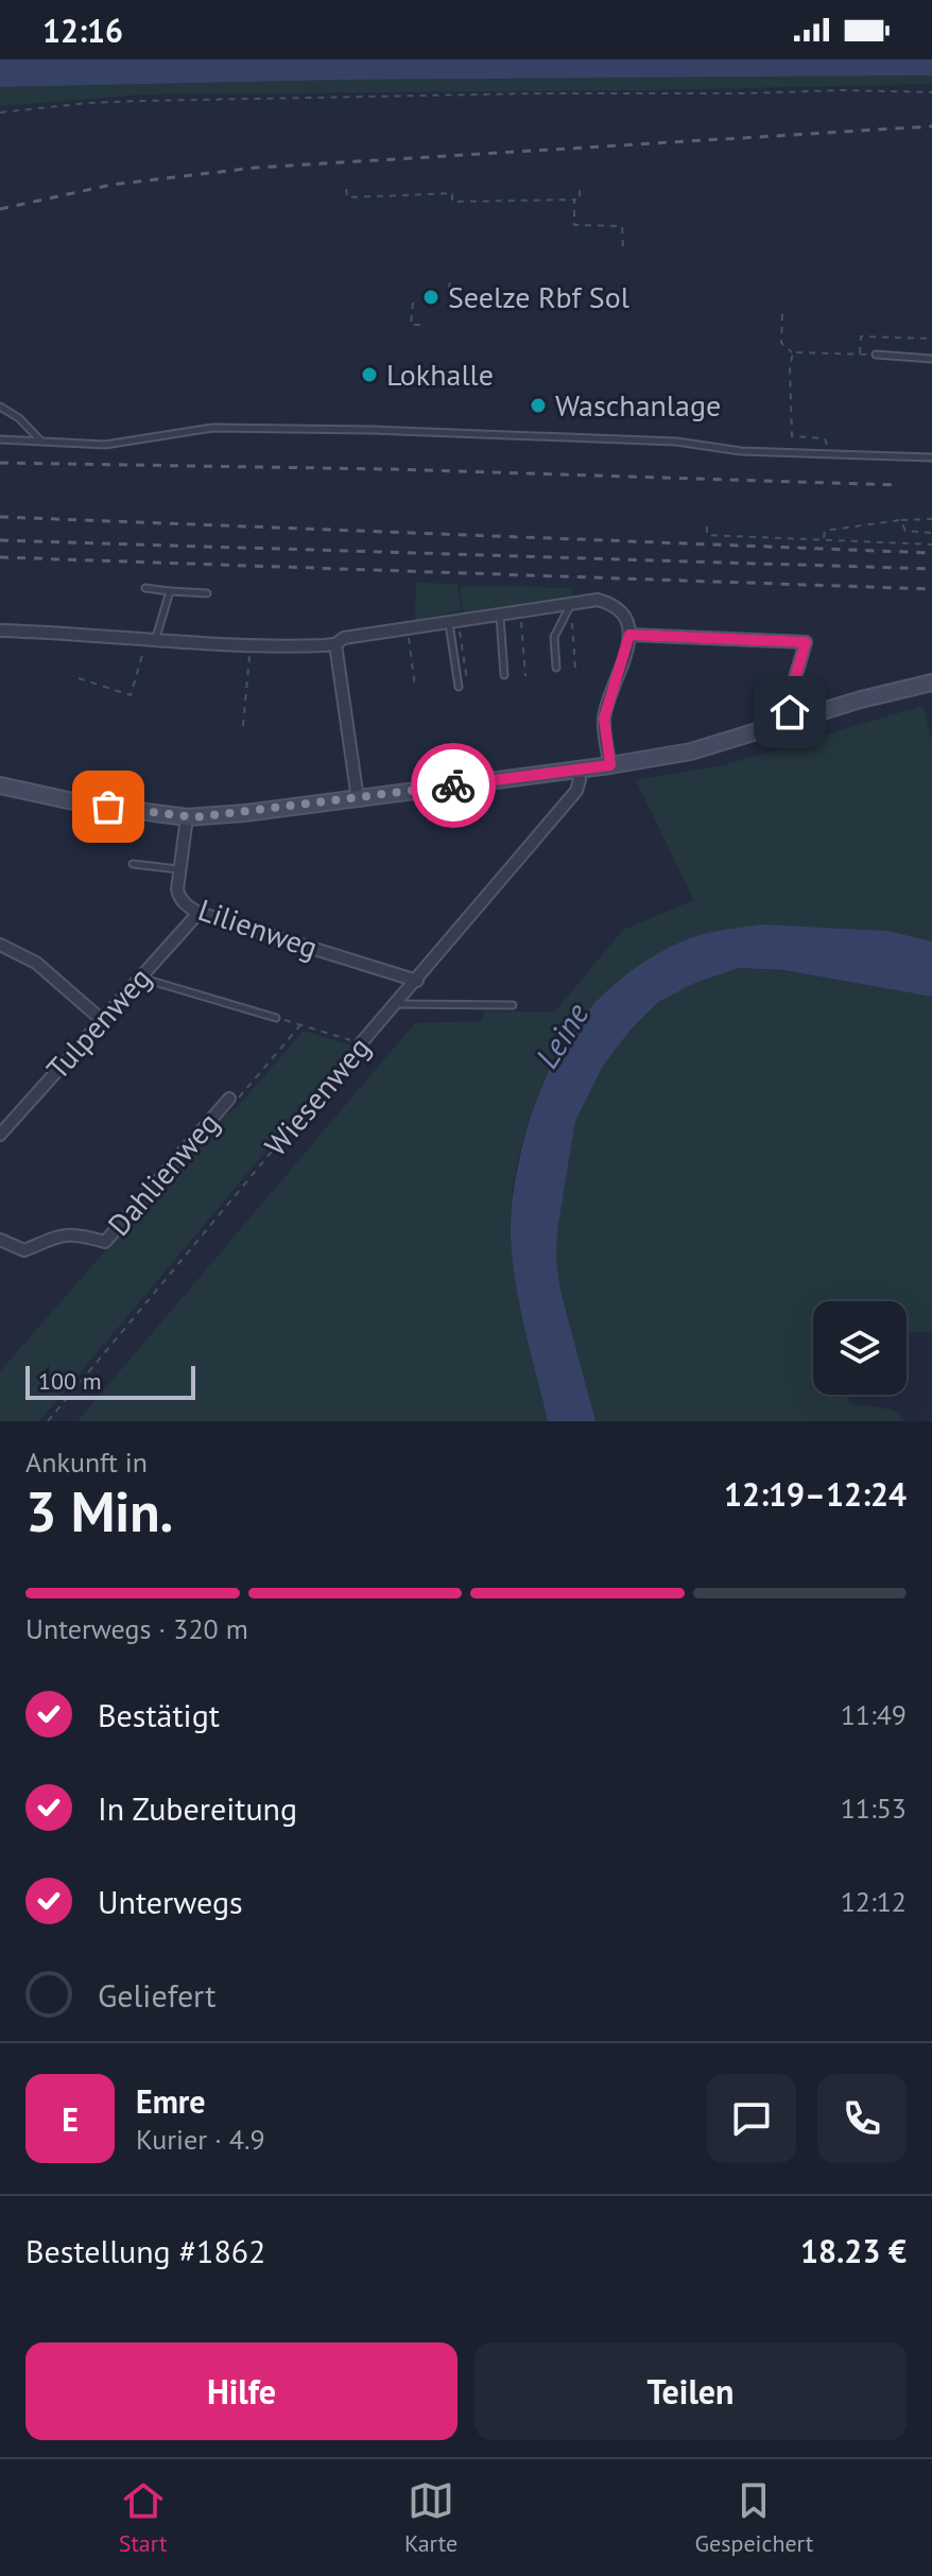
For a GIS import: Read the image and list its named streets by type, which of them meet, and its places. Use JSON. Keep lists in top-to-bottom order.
{
  "streets": {
    "street": [
      "Lilienweg",
      "Tulpenweg",
      "Wiesenweg",
      "Dahlienweg"
    ]
  },
  "crossings": [
    ["Lilienweg", "Tulpenweg"],
    ["Lilienweg", "Wiesenweg"]
  ],
  "water": ["Leine"],
  "places": ["Seelze Rbf Sol", "Lokhalle", "Waschanlage"],
  "scale_bar": "100 m",
  "page": {
    "status": "12:16",
    "scale": "100 m",
    "heading": ["3 Min.", "Ankunft in", "12:19–12:24"],
    "panel": [
      "Emre",
      "Kurier · 4.9",
      "Bestellung #1862",
      "18.23 €"
    ],
    "bar": "Unterwegs · 320 m",
    "list": [
      ["Bestätigt", "11:49"],
      ["In Zubereitung", "11:53"],
      ["Unterwegs", "12:12"],
      "Geliefert"
    ],
    "round": "E",
    "buttons": ["Hilfe", "Teilen"],
    "tabs": ["Start", "Karte", "Gespeichert"]
  }
}
